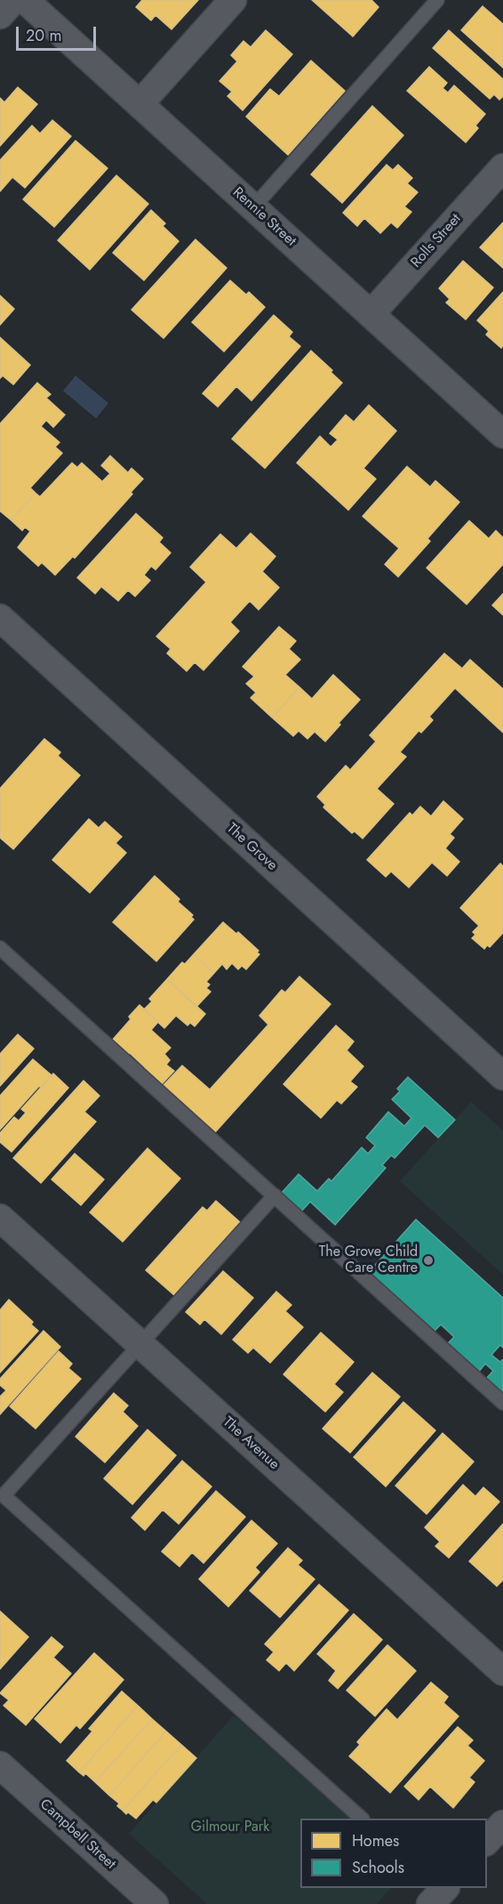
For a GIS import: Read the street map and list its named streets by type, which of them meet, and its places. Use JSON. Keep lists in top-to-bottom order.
{
  "streets": {
    "street": [
      "Rennie Street",
      "Rolls Street",
      "The Grove",
      "The Avenue",
      "Campbell Street"
    ]
  },
  "crossings": [
    ["Rennie Street", "Rolls Street"]
  ],
  "parks": ["Gilmour Park"],
  "places": ["The Grove Child Care Centre"],
  "legend": ["Homes", "Schools"],
  "scale_bar": "20 m"
}
